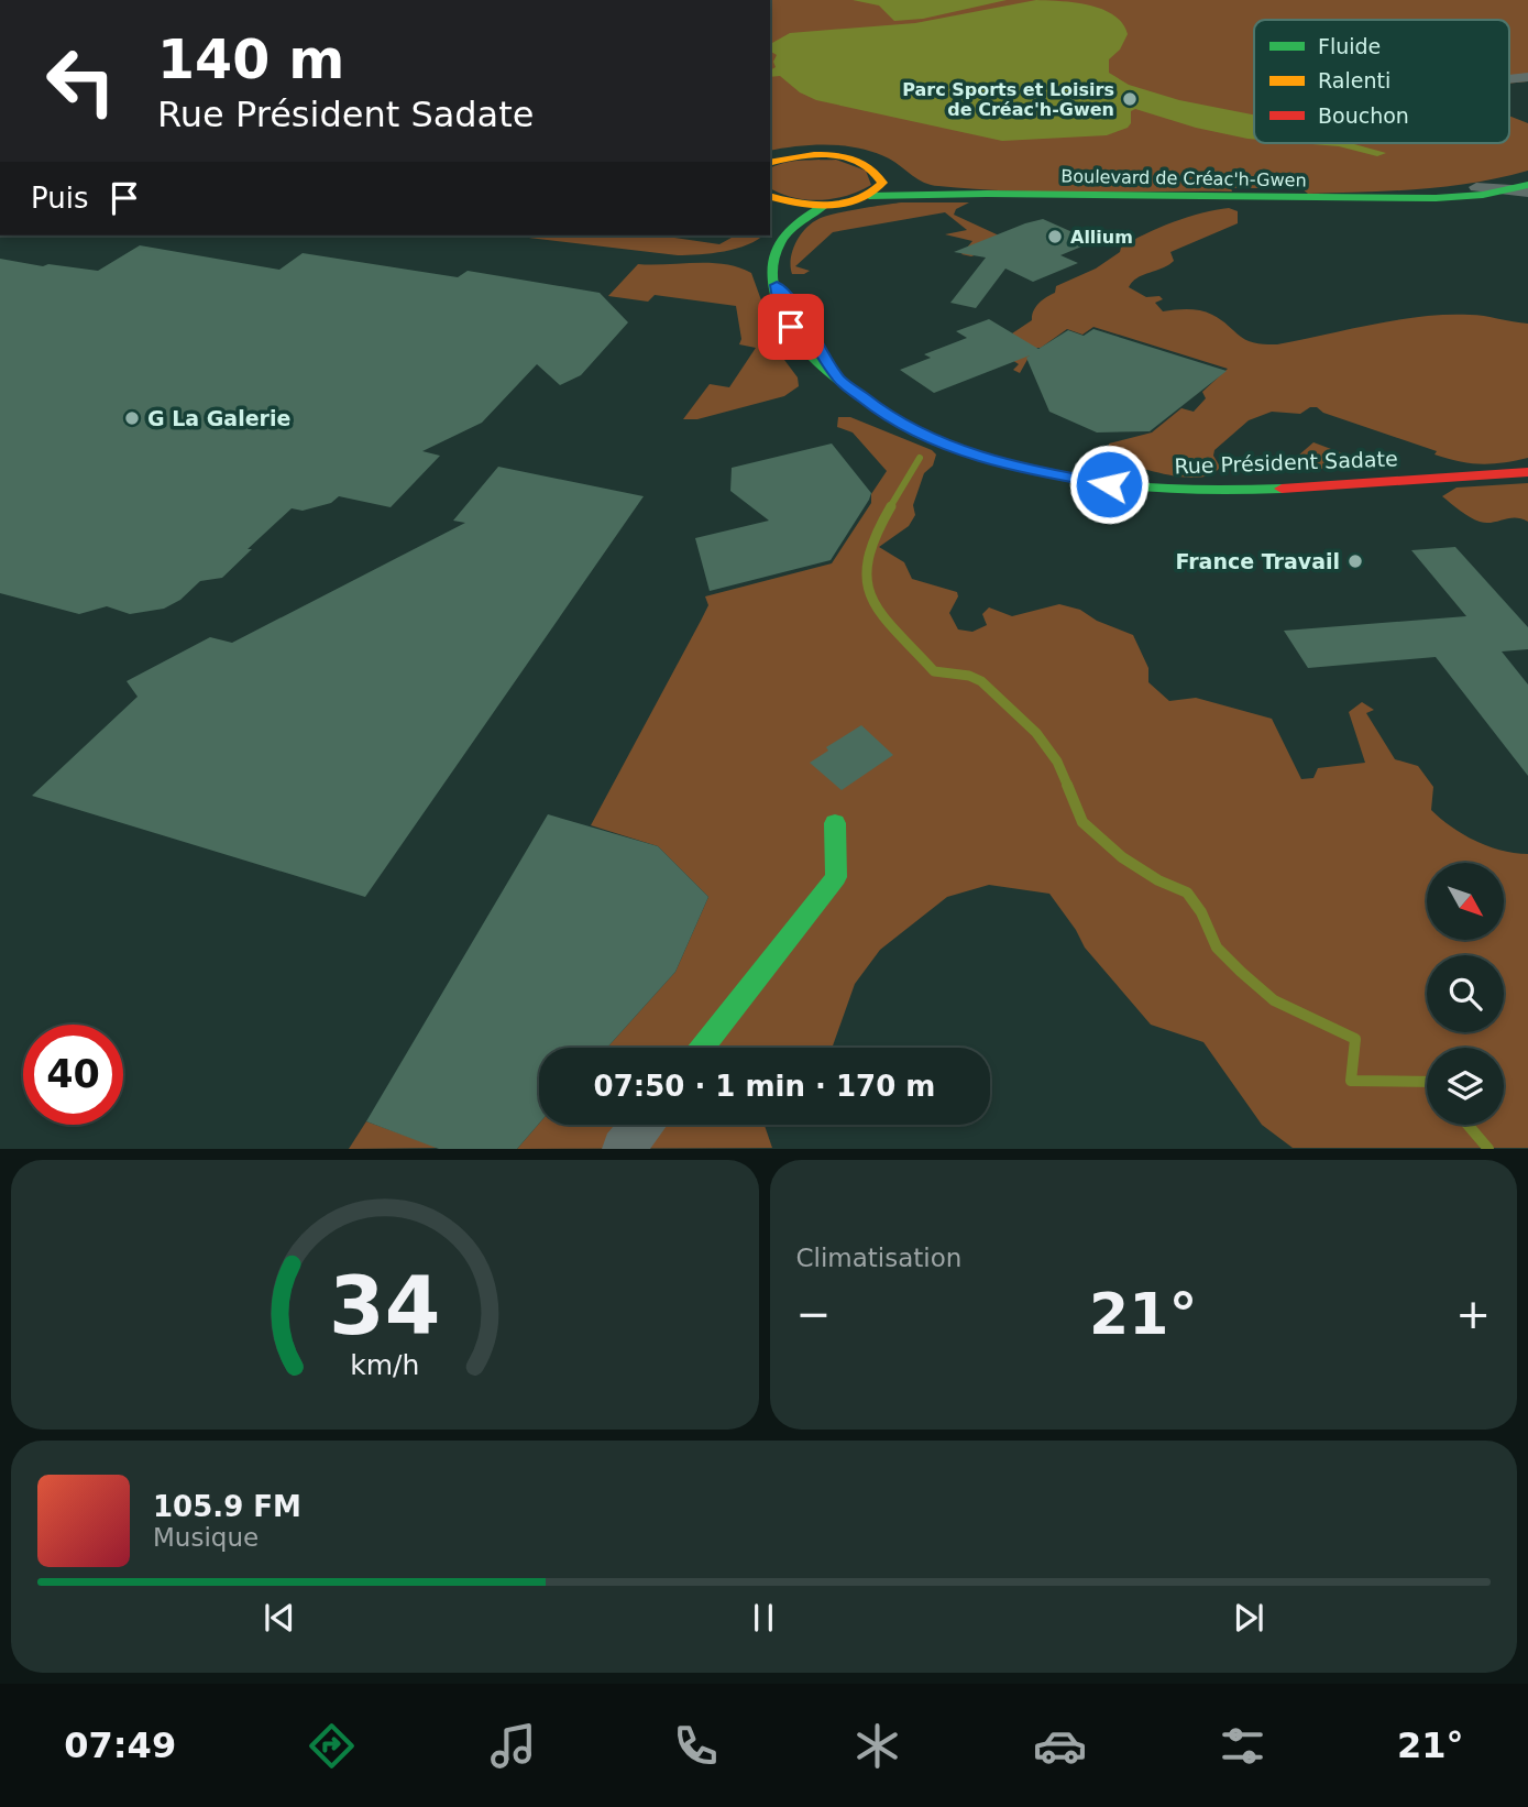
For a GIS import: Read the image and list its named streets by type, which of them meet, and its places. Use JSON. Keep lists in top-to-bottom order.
{
  "streets": {
    "street": ["Boulevard de Créac'h-Gwen", "Rue Président Sadate"]
  },
  "places": [
    "Parc Sports et Loisirs de Créac'h-Gwen",
    "Allium",
    "G La Galerie",
    "France Travail"
  ],
  "legend": ["Fluide", "Ralenti", "Bouchon"],
  "north": "bottom right",
  "page": {
    "turn": ["140 m", "Rue Président Sadate"],
    "then": "Puis",
    "limit": "40",
    "trip": "07:50 · 1 min · 170 m",
    "tile": "Climatisation",
    "heat": ["−", "21°", "+"],
    "song": ["105.9 FM", "Musique"],
    "tabs": ["07:49", "21°"],
    "gauge": ["34", "km/h"]
  }
}
